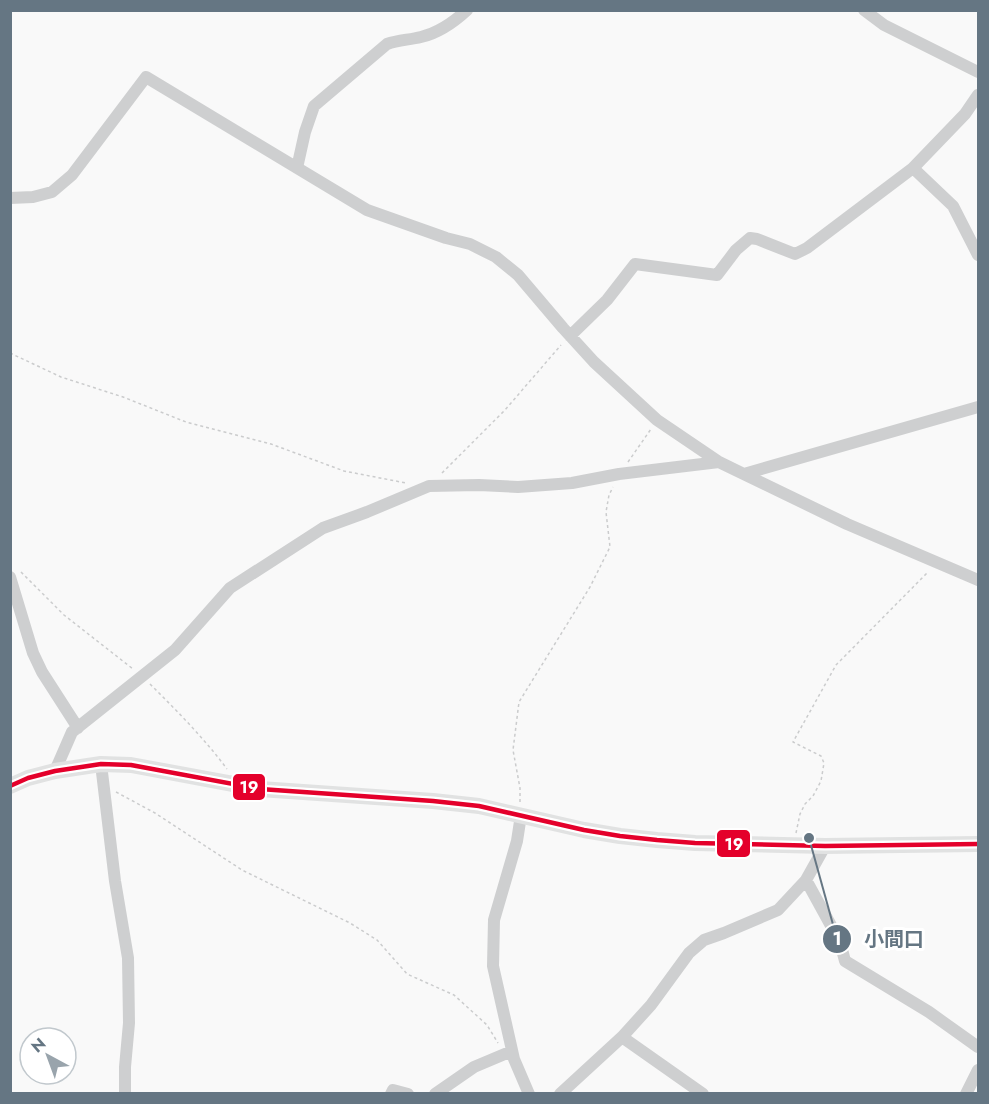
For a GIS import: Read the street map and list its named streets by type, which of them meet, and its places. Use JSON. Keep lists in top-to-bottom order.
{
  "places": ["小間口"],
  "lines": ["transit line 19"],
  "north": "top left"
}
